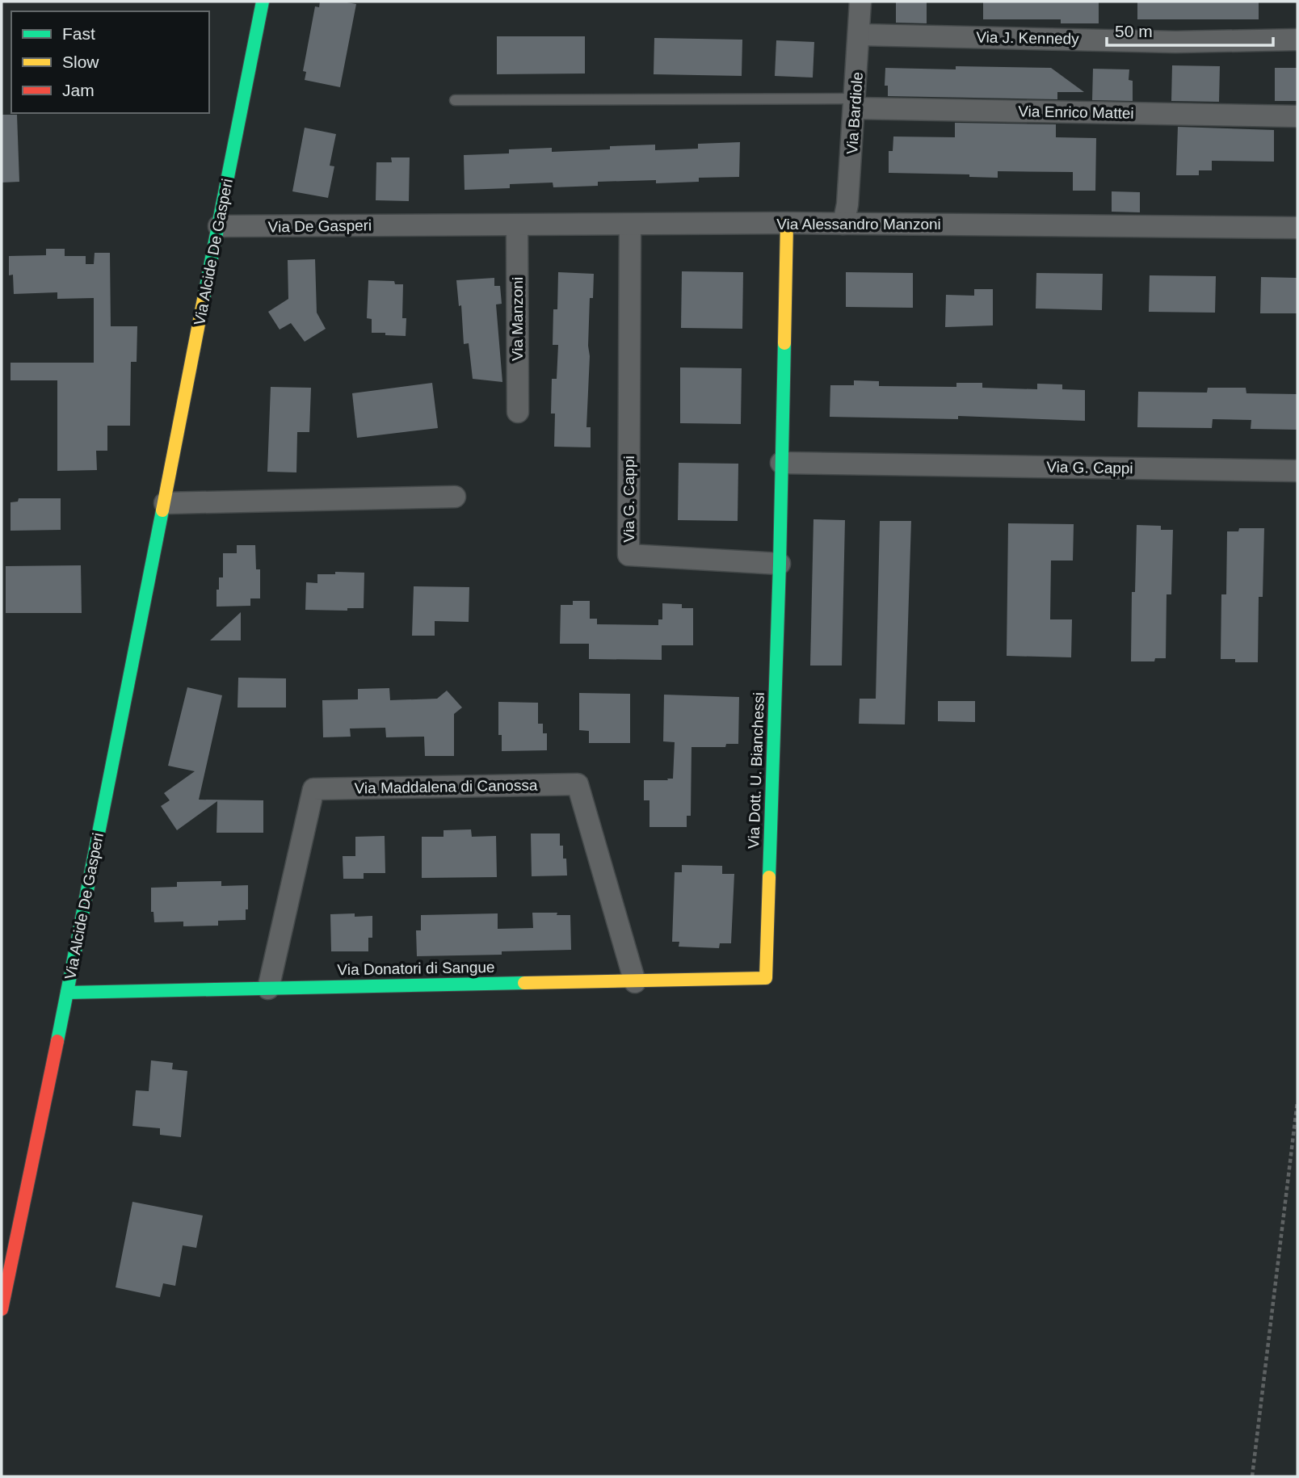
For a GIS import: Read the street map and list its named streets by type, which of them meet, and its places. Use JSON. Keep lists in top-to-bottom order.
{
  "streets": {
    "street": [
      "Via J. Kennedy",
      "Via Enrico Mattei",
      "Via Bardiole",
      "Via Alessandro Manzoni",
      "Via De Gasperi",
      "Via Alcide De Gasperi",
      "Via Manzoni",
      "Via G. Cappi",
      "Via Dott. U. Bianchessi",
      "Via Maddalena di Canossa",
      "Via Donatori di Sangue"
    ]
  },
  "crossings": [
    ["Via J. Kennedy", "Via Bardiole"],
    ["Via Enrico Mattei", "Via Bardiole"],
    ["Via Bardiole", "Via Alessandro Manzoni"],
    ["Via Alessandro Manzoni", "Via De Gasperi"],
    ["Via Alessandro Manzoni", "Via Manzoni"],
    ["Via Alessandro Manzoni", "Via G. Cappi"],
    ["Via De Gasperi", "Via Alcide De Gasperi"],
    ["Via Alcide De Gasperi", "Via Donatori di Sangue"],
    ["Via G. Cappi", "Via Dott. U. Bianchessi"],
    ["Via Dott. U. Bianchessi", "Via Donatori di Sangue"],
    ["Via Maddalena di Canossa", "Via Donatori di Sangue"]
  ],
  "legend": ["Fast", "Slow", "Jam"],
  "scale_bar": "50 m"
}
